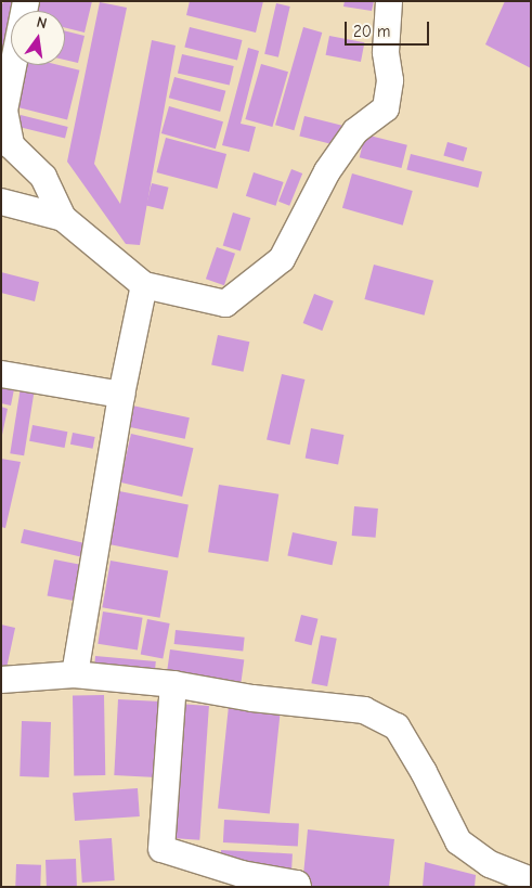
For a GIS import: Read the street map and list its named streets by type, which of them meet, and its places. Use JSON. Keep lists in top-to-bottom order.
{
  "scale_bar": "20 m",
  "north": "top"
}
